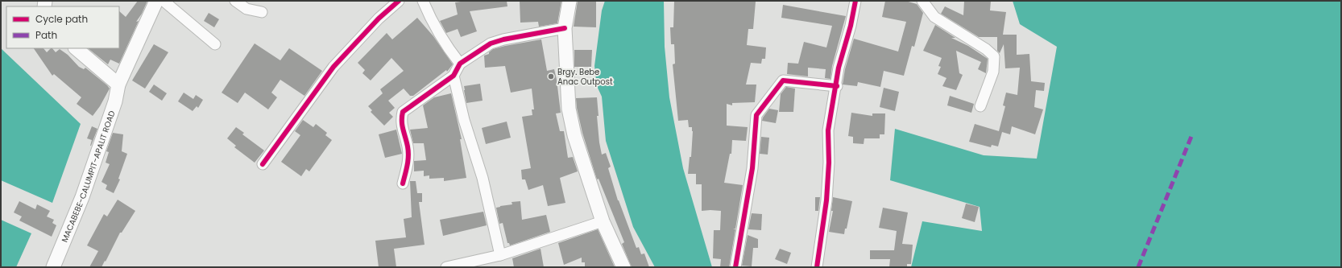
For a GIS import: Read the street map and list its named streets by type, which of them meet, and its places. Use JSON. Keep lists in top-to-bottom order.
{
  "streets": {
    "main road": ["MACABEBE-CALUMPIT-APALIT ROAD"]
  },
  "places": ["Brgy. Bebe Anac Outpost"],
  "legend": ["Cycle path", "Path"]
}
